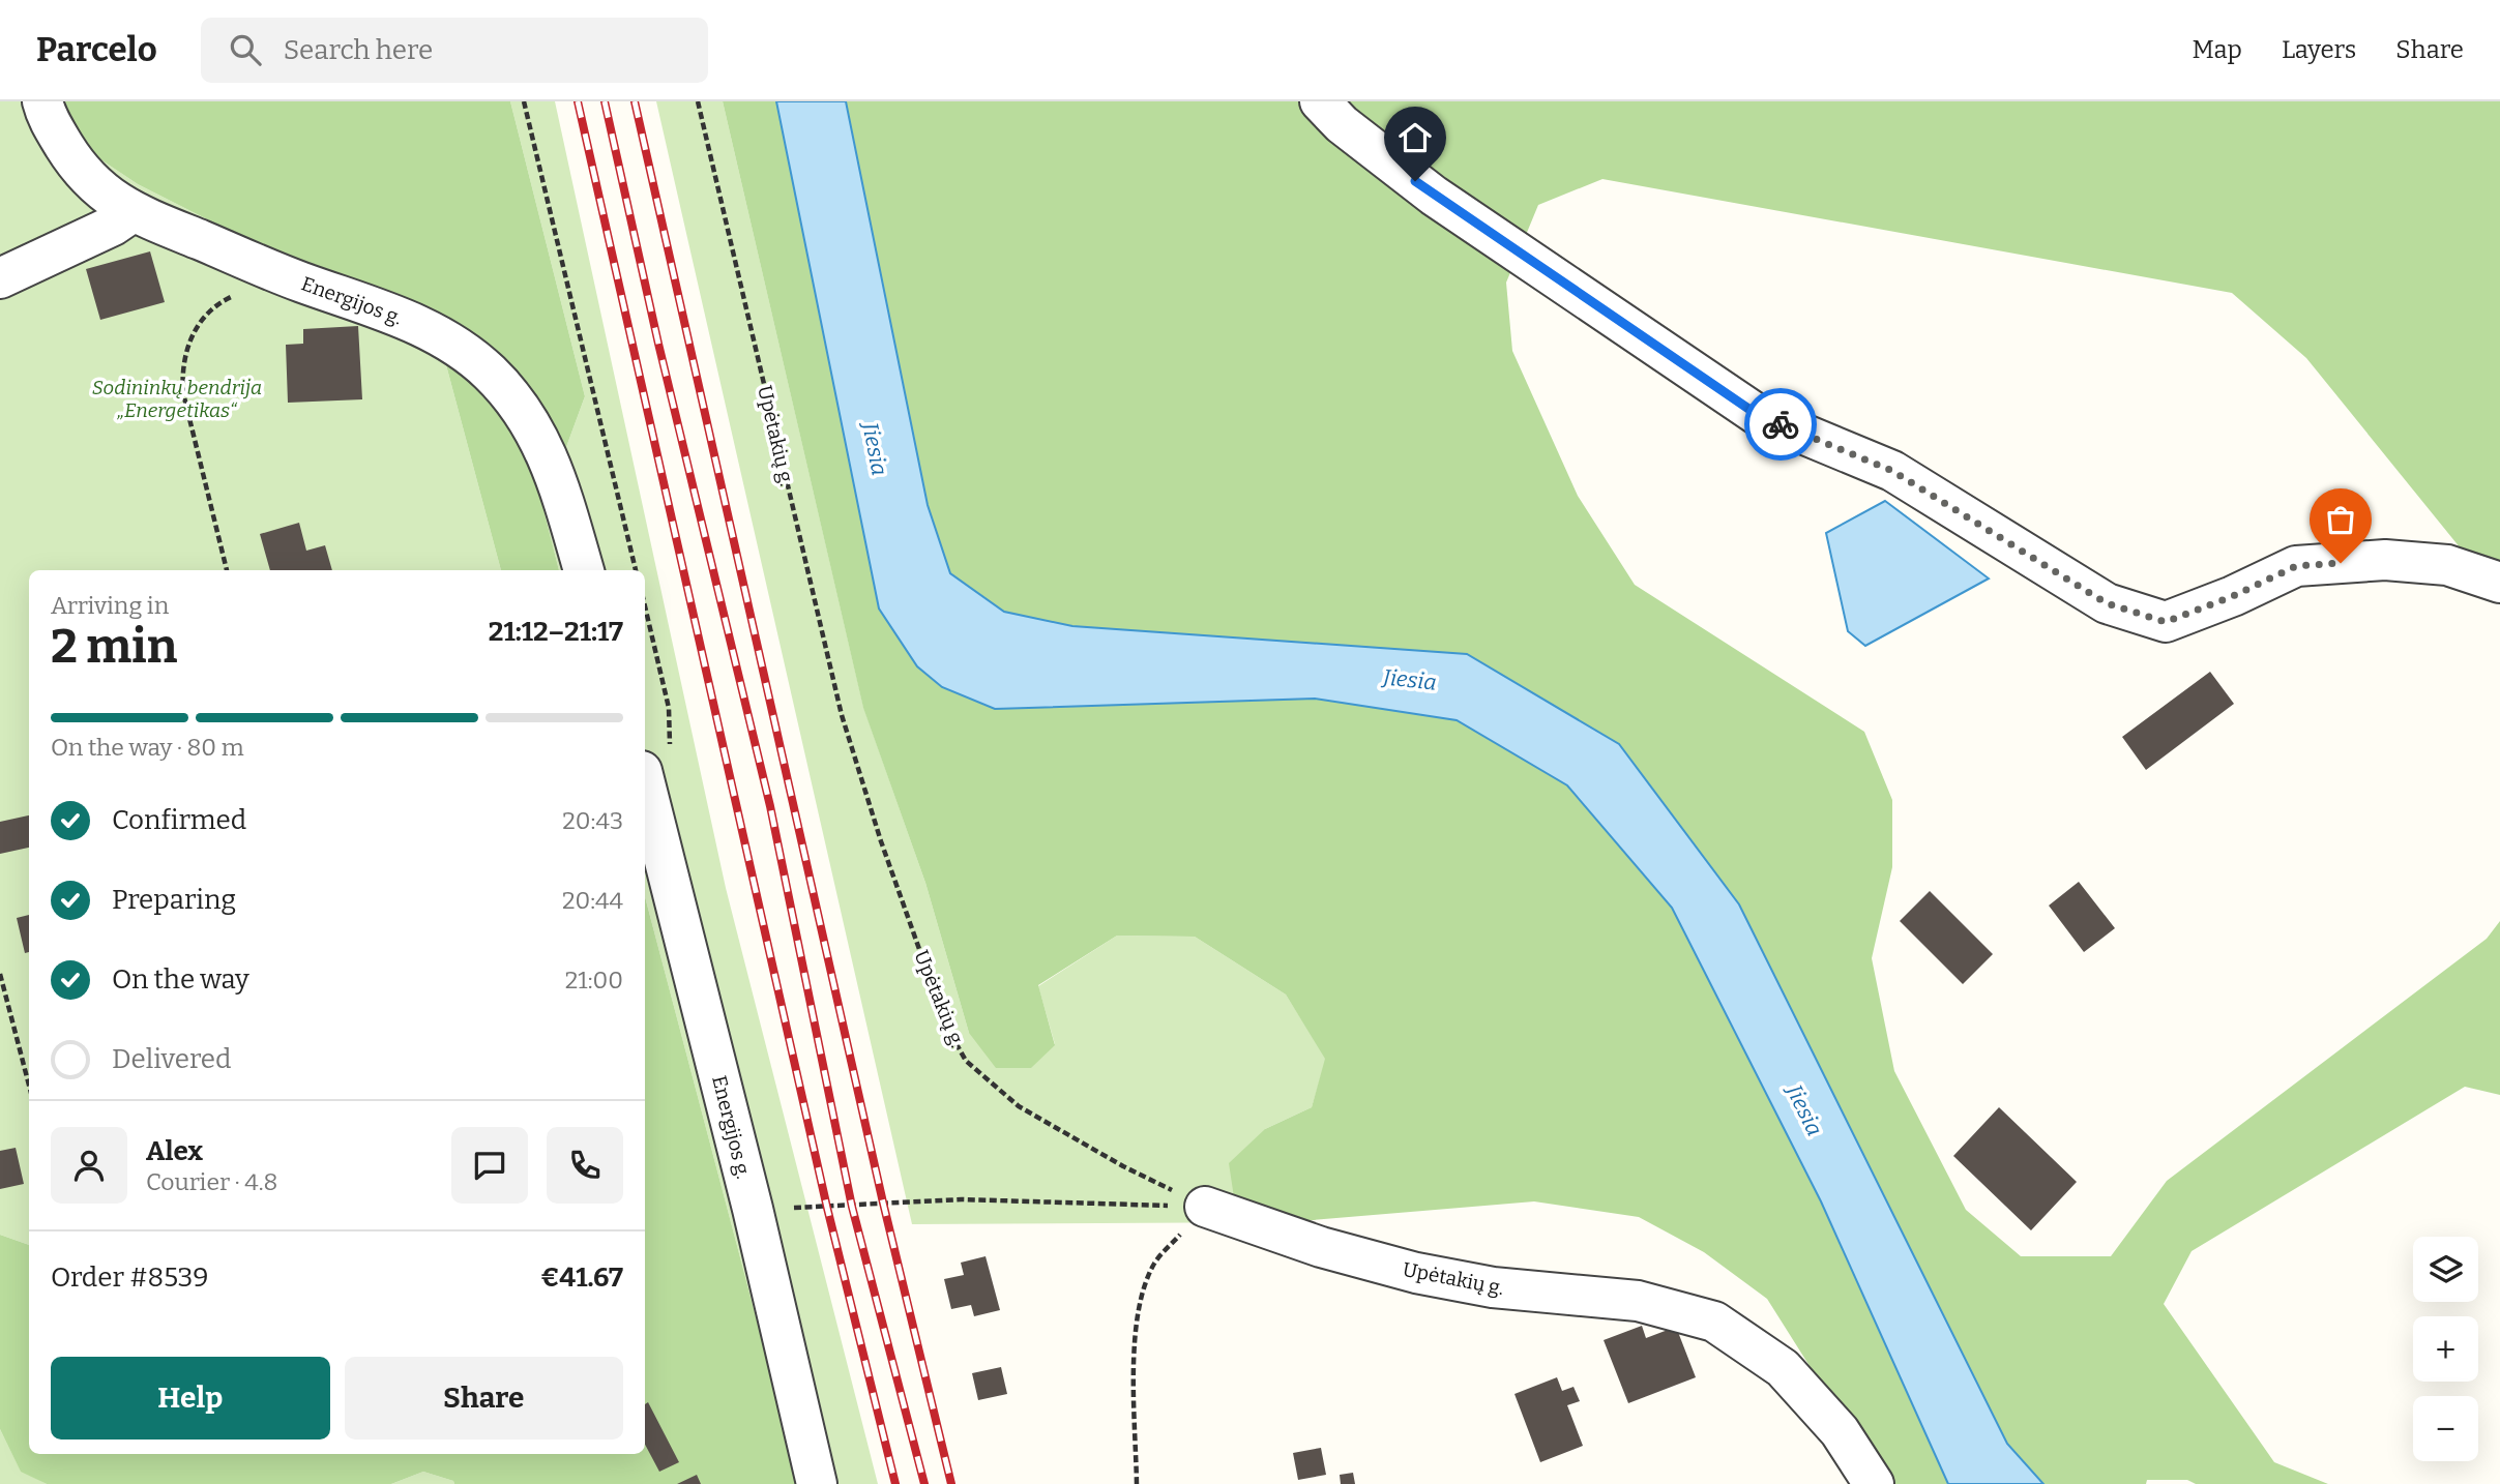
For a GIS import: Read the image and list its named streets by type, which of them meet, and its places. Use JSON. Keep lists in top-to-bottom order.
{
  "streets": {
    "street": ["Energijos g.", "Upėtakių g."]
  },
  "water": ["Jiesia"],
  "parks": ["Sodininkų bendrija „Energetikas“"],
  "page": {
    "header": "Parcelo",
    "search": "Search here",
    "nav": ["Map", "Layers", "Share"],
    "heading": ["2 min", "Arriving in", "21:12–21:17"],
    "panel": [
      "Alex",
      "Courier · 4.8",
      "Order #8539",
      "€41.67"
    ],
    "bar": "On the way · 80 m",
    "list": [
      ["Confirmed", "20:43"],
      ["Preparing", "20:44"],
      ["On the way", "21:00"],
      "Delivered"
    ],
    "map_buttons": ["+", "−"],
    "buttons": ["Help", "Share"]
  }
}
